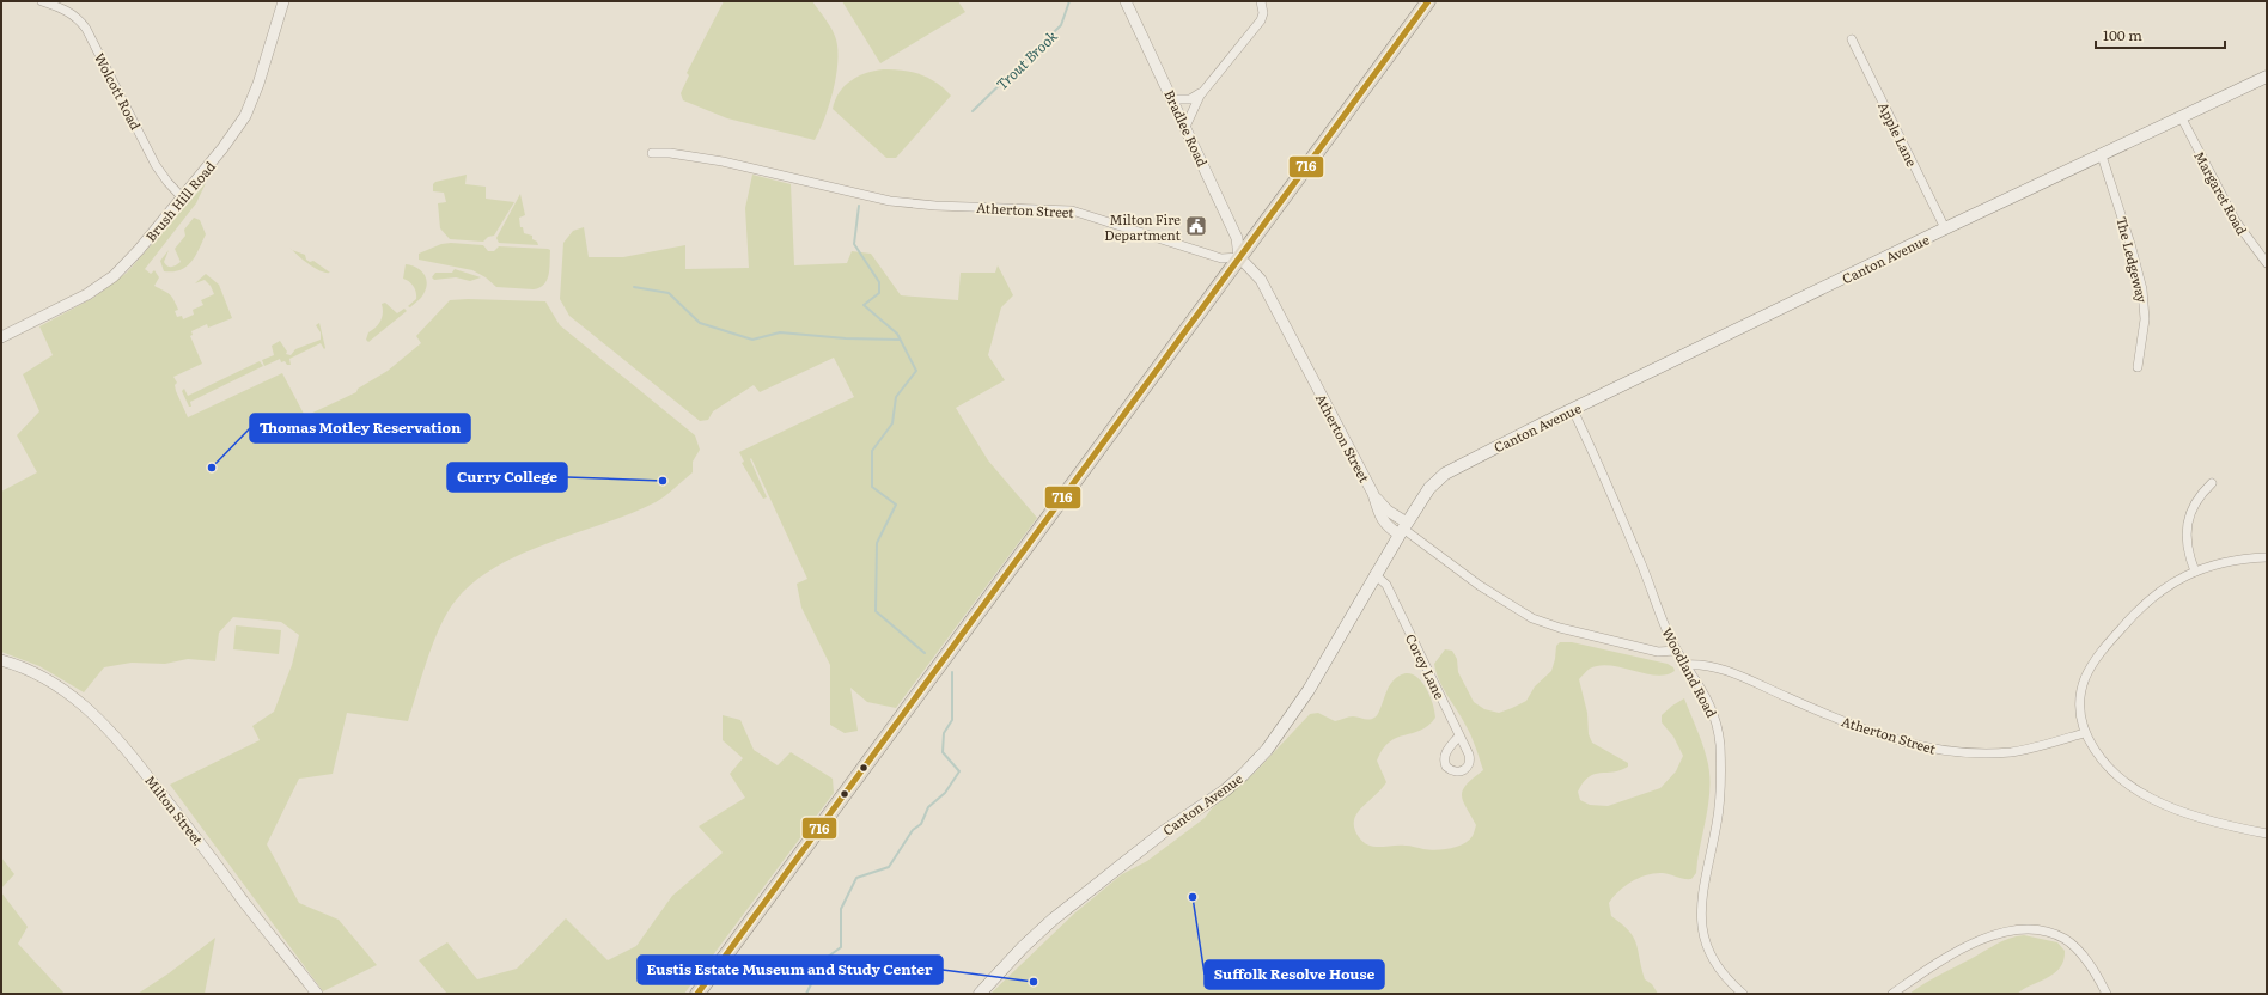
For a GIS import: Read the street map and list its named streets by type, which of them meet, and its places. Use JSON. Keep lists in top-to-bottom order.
{
  "streets": {
    "main road": ["Canton Avenue"],
    "street": [
      "Wolcott Road",
      "Bradlee Road",
      "Apple Lane",
      "Margaret Road",
      "Brush Hill Road",
      "Atherton Street",
      "The Ledgeway",
      "Corey Lane",
      "Woodland Road",
      "Milton Street"
    ]
  },
  "crossings": [
    ["Wolcott Road", "Brush Hill Road"],
    ["Bradlee Road", "Atherton Street"],
    ["Apple Lane", "Canton Avenue"],
    ["Margaret Road", "Canton Avenue"],
    ["Atherton Street", "Canton Avenue"],
    ["Atherton Street", "Woodland Road"],
    ["Canton Avenue", "The Ledgeway"],
    ["Canton Avenue", "Corey Lane"],
    ["Canton Avenue", "Woodland Road"]
  ],
  "water": ["Trout Brook"],
  "places": {
    "public building": ["Milton Fire Department"],
    "other": [
      "Thomas Motley Reservation",
      "Curry College",
      "Suffolk Resolve House",
      "Eustis Estate Museum and Study Center"
    ]
  },
  "lines": ["transit line 716"],
  "scale_bar": "100 m"
}
